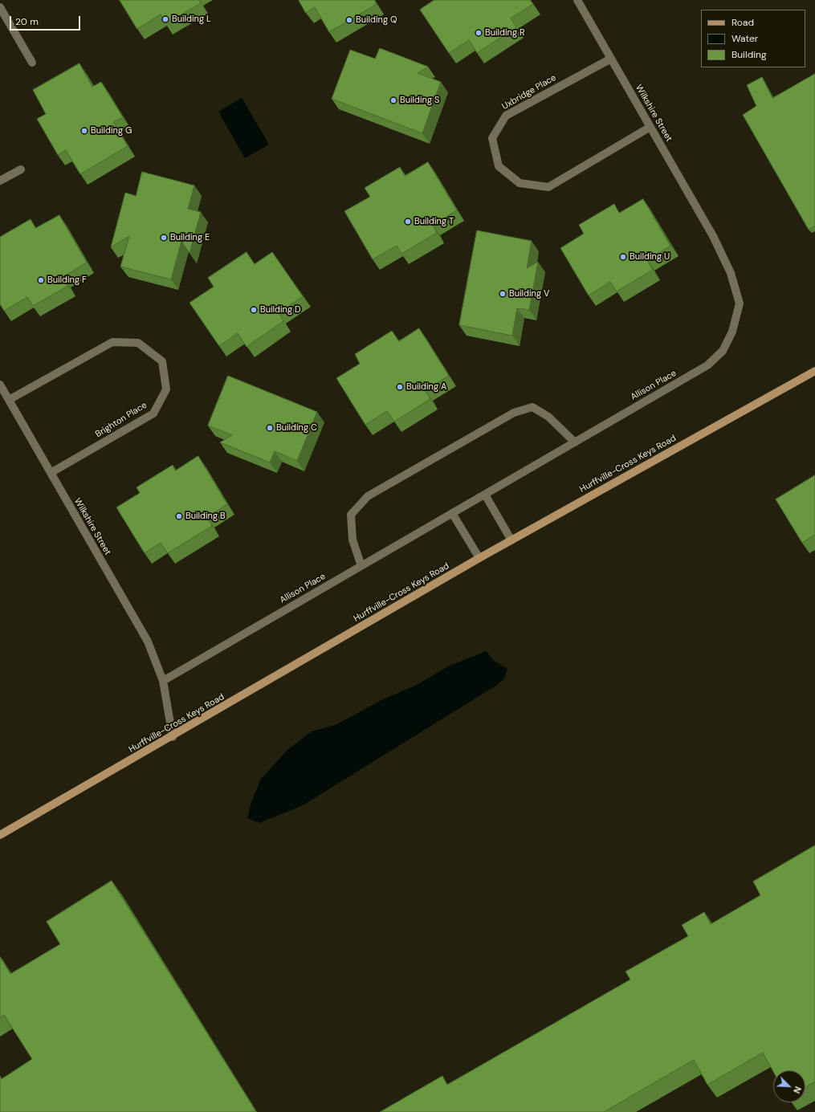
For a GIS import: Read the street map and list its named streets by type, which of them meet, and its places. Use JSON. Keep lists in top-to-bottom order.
{
  "streets": {
    "main road": ["Hurffville-Cross Keys Road"],
    "street": [
      "Uxbridge Place",
      "Wilkshire Street",
      "Allison Place",
      "Brighton Place"
    ]
  },
  "crossings": [
    ["Uxbridge Place", "Wilkshire Street"],
    ["Wilkshire Street", "Allison Place"],
    ["Wilkshire Street", "Brighton Place"],
    ["Wilkshire Street", "Hurffville-Cross Keys Road"]
  ],
  "places": [
    "Building L",
    "Building Q",
    "Building R",
    "Building S",
    "Building G",
    "Building T",
    "Building E",
    "Building U",
    "Building F",
    "Building V",
    "Building D",
    "Building A",
    "Building C",
    "Building B"
  ],
  "legend": ["Road", "Water", "Building"],
  "scale_bar": "20 m",
  "north": "bottom right"
}
